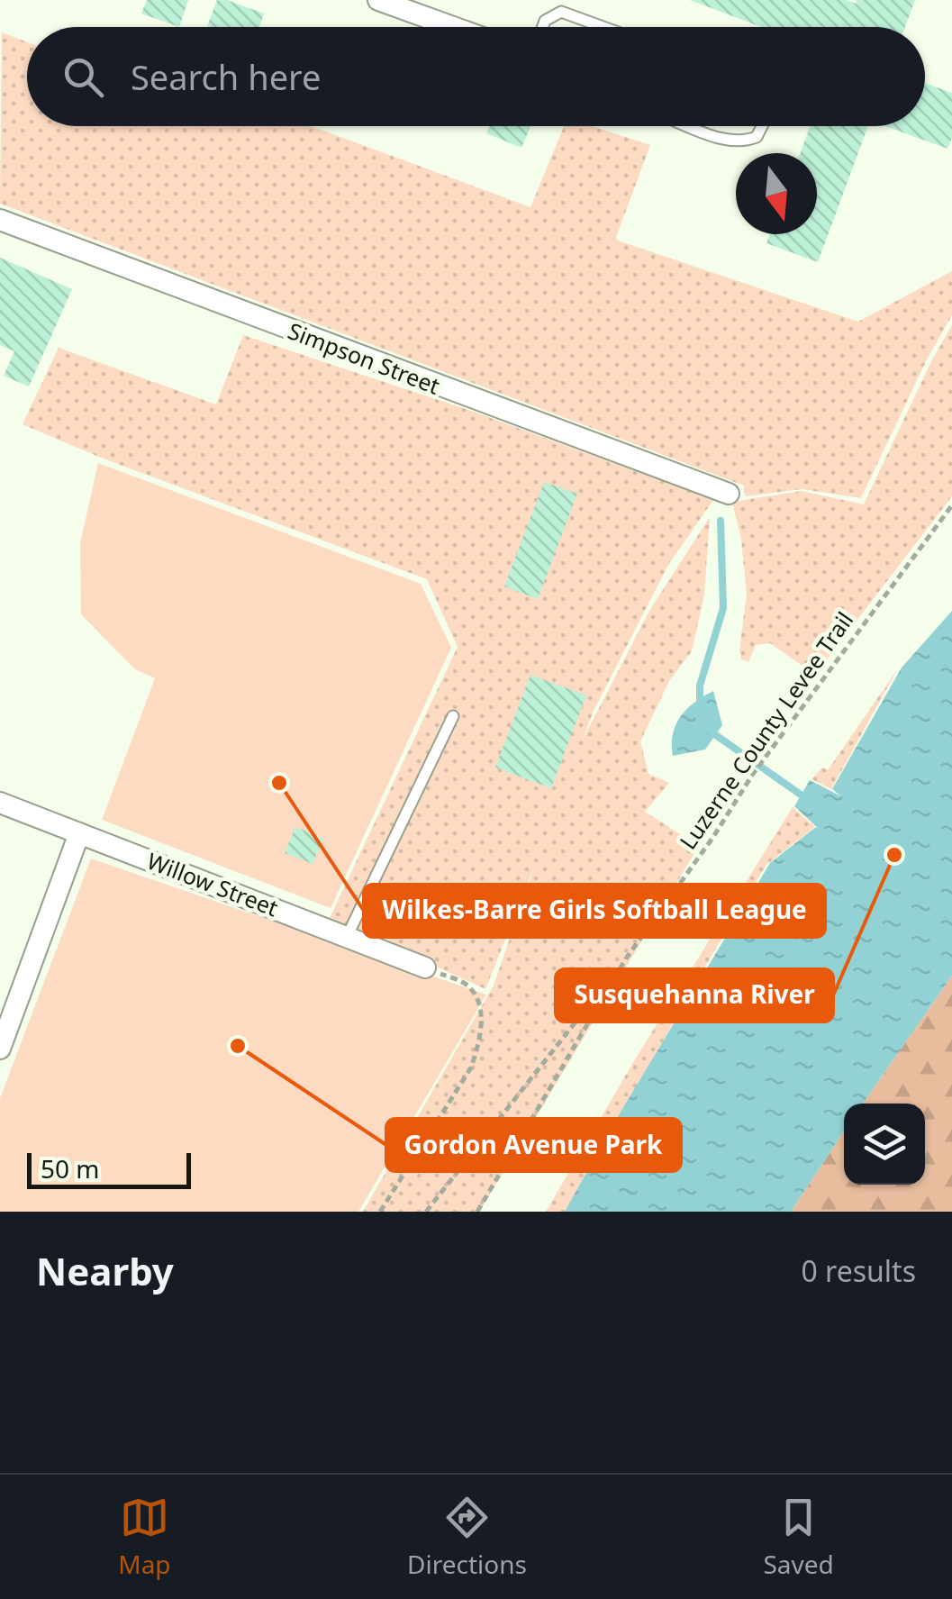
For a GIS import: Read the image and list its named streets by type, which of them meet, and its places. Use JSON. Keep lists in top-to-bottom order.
{
  "streets": {
    "street": ["Simpson Street", "Willow Street"],
    "path": ["Luzerne County Levee Trail"]
  },
  "places": ["Wilkes-Barre Girls Softball League", "Susquehanna River", "Gordon Avenue Park"],
  "scale_bar": "50 m",
  "north": "bottom",
  "page": {
    "search": "Search here",
    "scale": "50 m",
    "heading": ["Nearby", "0 results"],
    "nav": ["Map", "Directions", "Saved"]
  }
}
